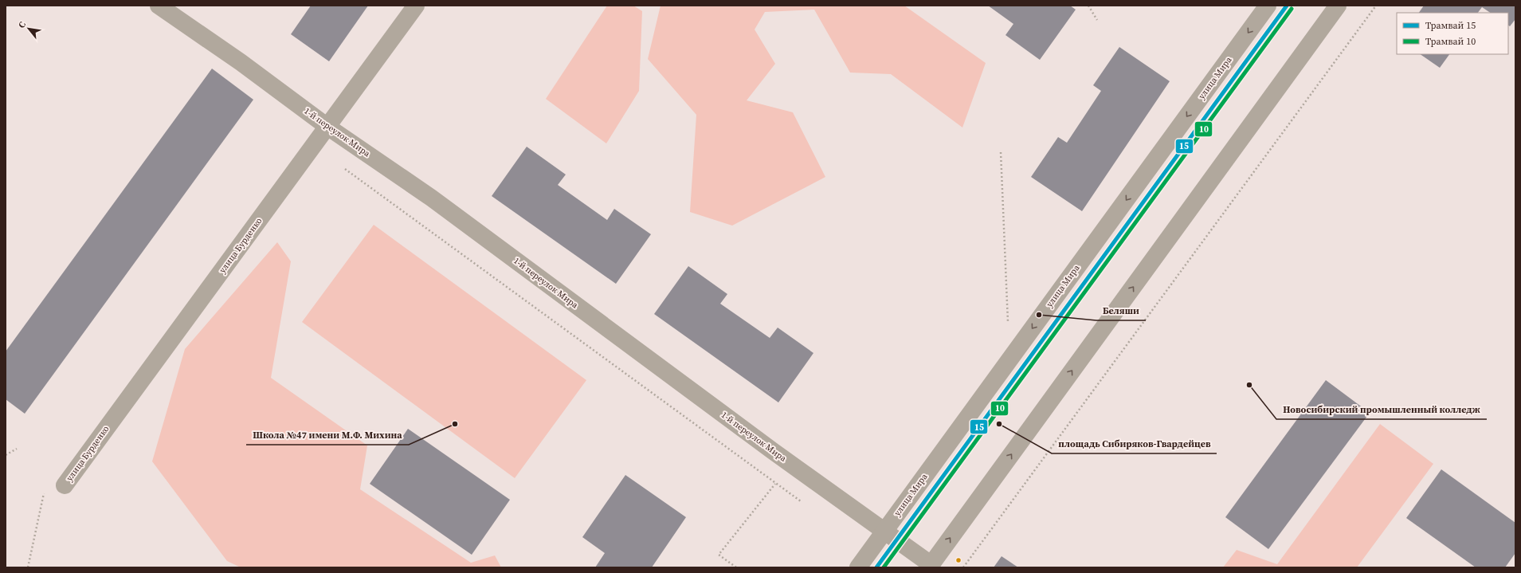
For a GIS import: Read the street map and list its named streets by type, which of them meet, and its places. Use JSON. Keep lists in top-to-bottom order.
{
  "streets": {
    "street": ["улица Мира", "1-й переулок Мира", "улица Бурденко"]
  },
  "crossings": [
    ["улица Мира", "1-й переулок Мира"],
    ["1-й переулок Мира", "улица Бурденко"]
  ],
  "places": [
    "Беляши",
    "Новосибирский промышленный колледж",
    "Школа №47 имени М.Ф. Михина",
    "площадь Сибиряков-Гвардейцев"
  ],
  "lines": ["tram line 15", "tram line 10"],
  "legend": ["Трамвай 15", "Трамвай 10"],
  "north": "top left"
}
